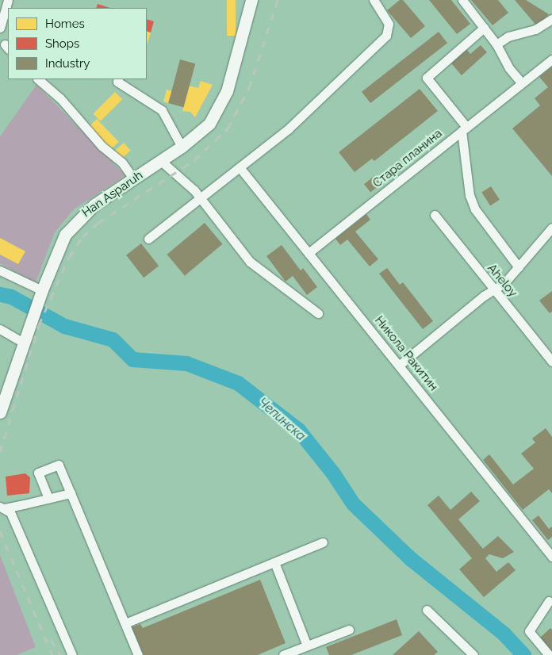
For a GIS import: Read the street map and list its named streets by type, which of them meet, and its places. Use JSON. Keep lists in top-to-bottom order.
{
  "streets": {
    "main road": ["Han Asparuh"],
    "street": ["Стара планина", "Aheloy", "Никола Ракитин"]
  },
  "crossings": [
    ["Стара планина", "Никола Ракитин"]
  ],
  "water": ["Чепинска"],
  "legend": ["Homes", "Shops", "Industry"]
}
